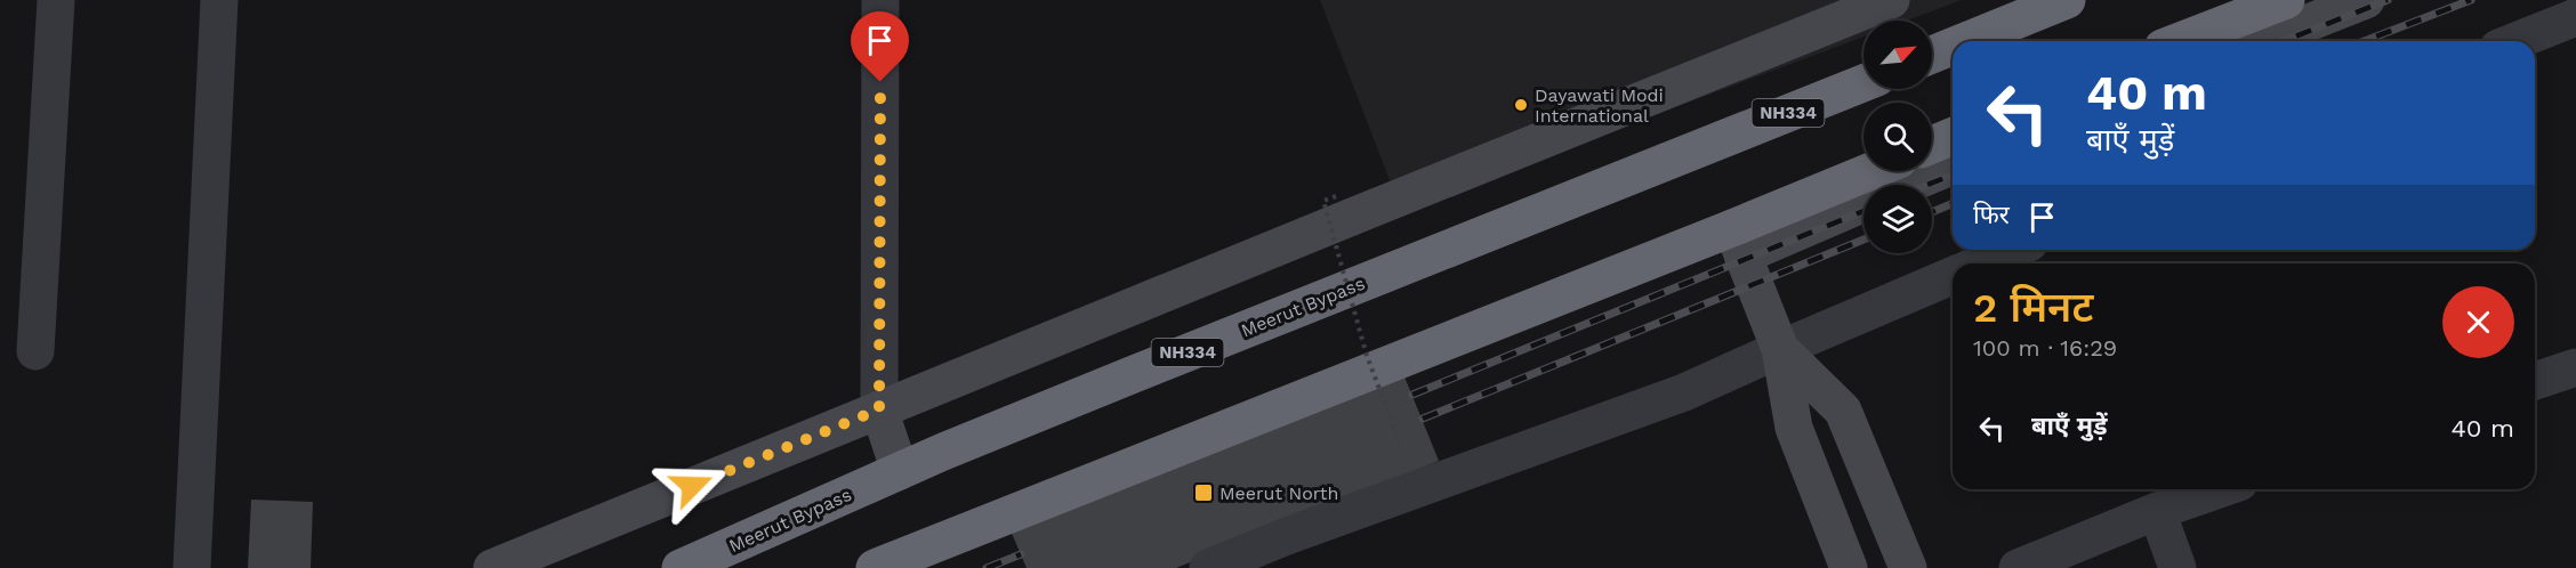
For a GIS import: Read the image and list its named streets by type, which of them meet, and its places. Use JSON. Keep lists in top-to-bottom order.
{
  "streets": {
    "highway": ["NH334", "Meerut Bypass"]
  },
  "places": {
    "other": ["Dayawati Modi International"],
    "transit": ["Meerut North"]
  },
  "north": "top right",
  "page": {
    "turn": ["40 m", "बाएँ मुड़ें"],
    "then": "फिर",
    "heading": ["2 मिनट", "100 m · 16:29"],
    "list": [
      {
        "name": "बाएँ मुड़ें",
        "value": "40 m"
      }
    ]
  }
}
